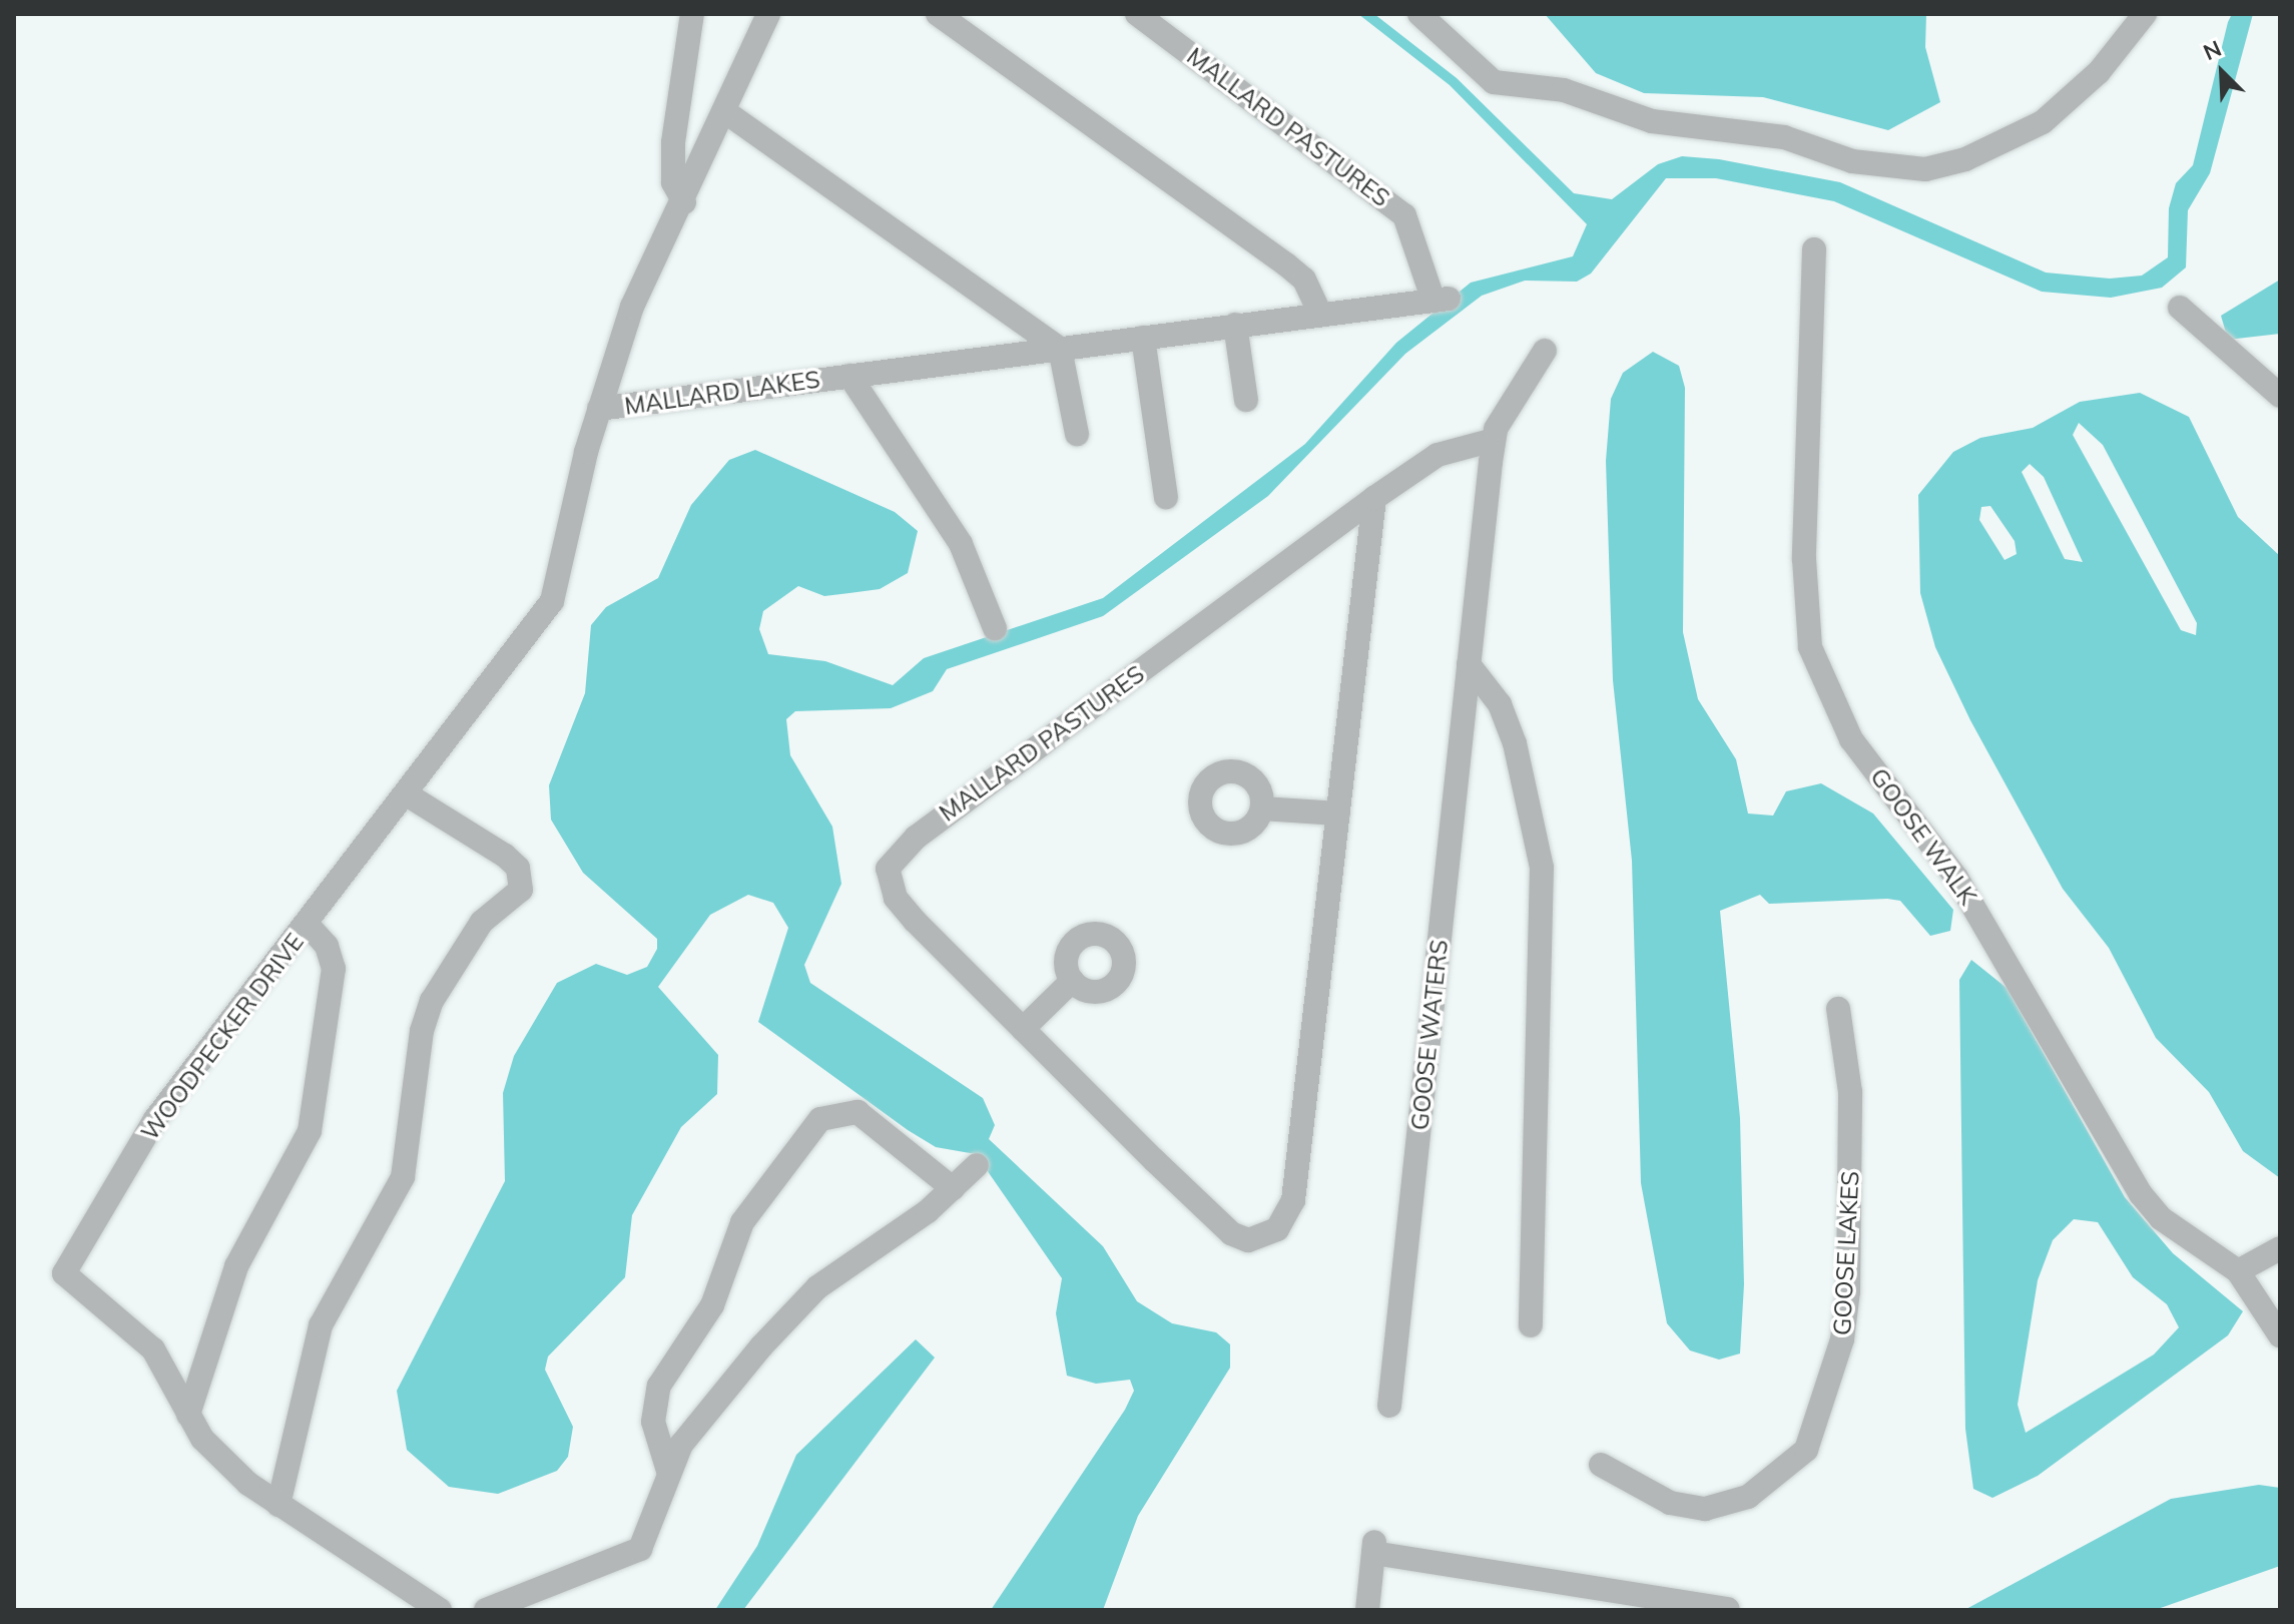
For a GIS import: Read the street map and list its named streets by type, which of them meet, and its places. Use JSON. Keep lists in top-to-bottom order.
{
  "streets": {
    "street": [
      "MALLARD PASTURES",
      "MALLARD LAKES",
      "GOOSE WALK",
      "GOOSE WATERS",
      "WOODPECKER DRIVE",
      "GOOSE LAKES"
    ]
  },
  "crossings": [
    ["MALLARD PASTURES", "MALLARD LAKES"],
    ["MALLARD PASTURES", "GOOSE WATERS"],
    ["MALLARD LAKES", "WOODPECKER DRIVE"]
  ],
  "north": "top left"
}
